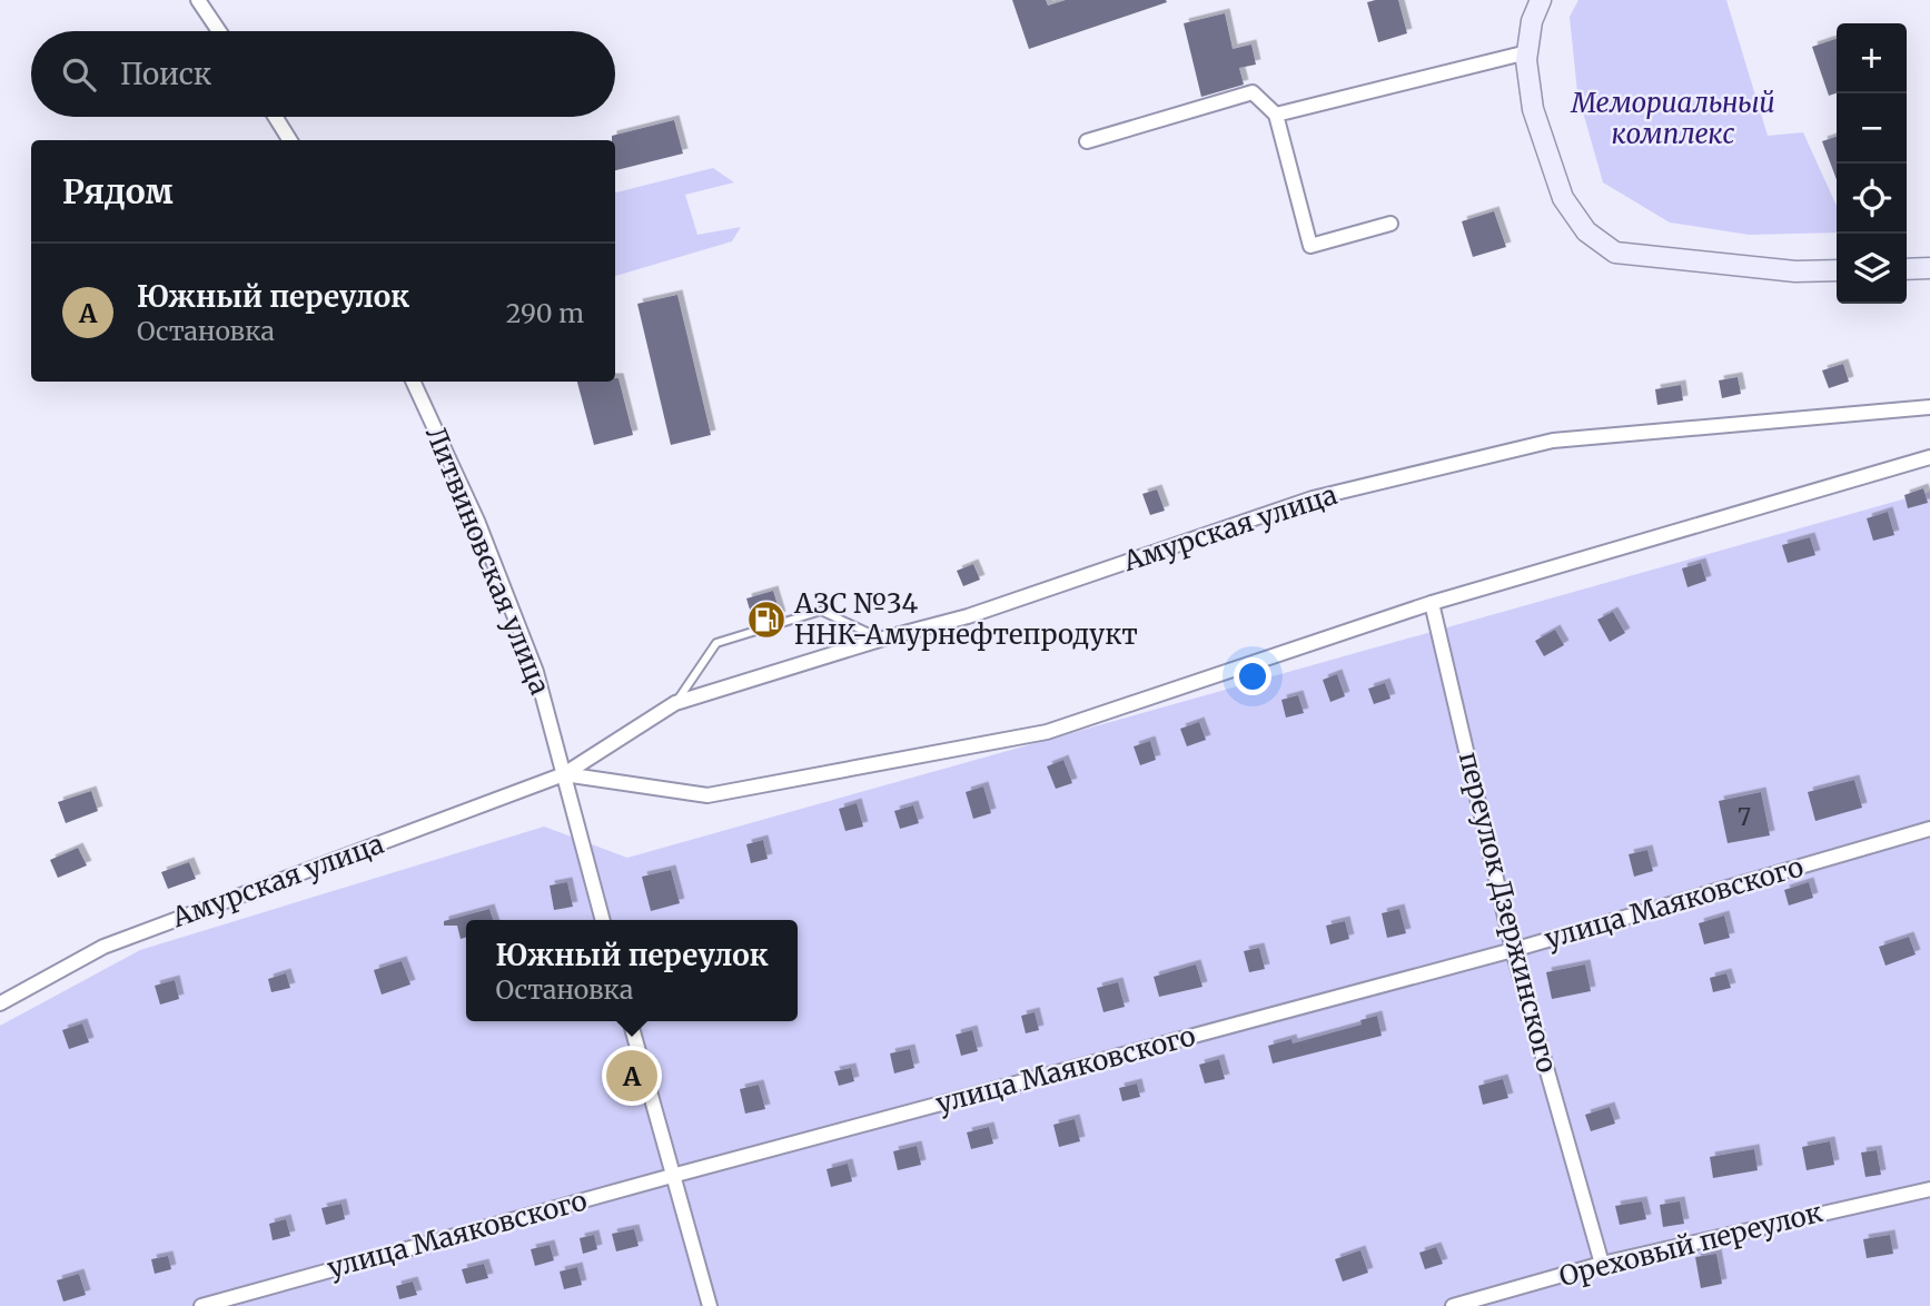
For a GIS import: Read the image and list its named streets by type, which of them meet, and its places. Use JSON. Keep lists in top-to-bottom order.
{
  "streets": {
    "street": [
      "Амурская улица",
      "Литвиновская улица",
      "улица Маяковского",
      "переулок Дзержинского",
      "Ореховый переулок"
    ]
  },
  "crossings": [
    ["Амурская улица", "Литвиновская улица"],
    ["Амурская улица", "переулок Дзержинского"],
    ["улица Маяковского", "переулок Дзержинского"],
    ["переулок Дзержинского", "Ореховый переулок"]
  ],
  "parks": ["Мемориальный комплекс"],
  "places": {
    "fuel station": ["АЗС №34 ННК-Амурнефтепродукт"]
  },
  "house_numbers": ["7"],
  "page": {
    "map_buttons": ["+", "−"],
    "search": "Поиск",
    "heading": "Рядом",
    "list": [
      {
        "mark": "A",
        "name": "Южный переулок",
        "note": "Остановка",
        "value": "290 m"
      }
    ],
    "popup": ["Южный переулок", "Остановка"],
    "pins": "A"
  }
}
